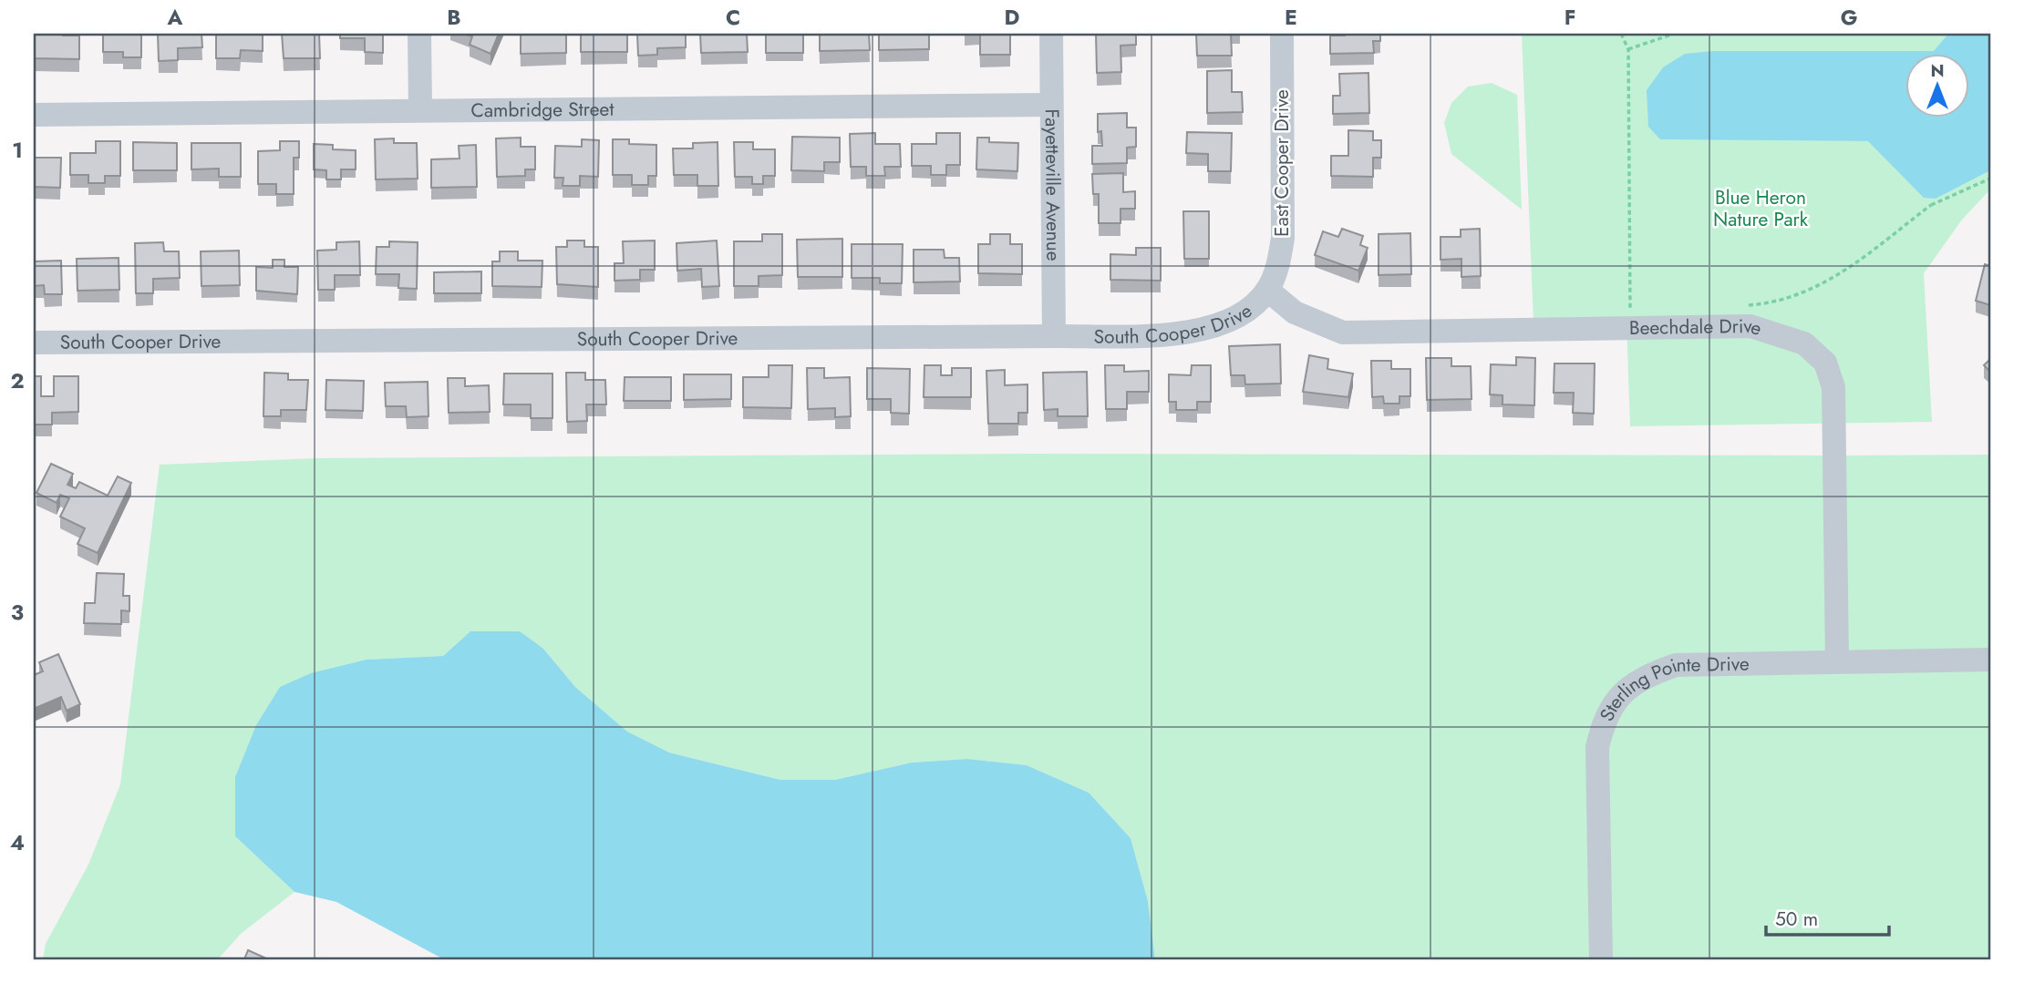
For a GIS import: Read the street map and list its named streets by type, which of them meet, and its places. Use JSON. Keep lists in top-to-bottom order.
{
  "streets": {
    "street": [
      "Cambridge Street",
      "East Cooper Drive",
      "Fayetteville Avenue",
      "South Cooper Drive",
      "Beechdale Drive",
      "Sterling Pointe Drive"
    ]
  },
  "crossings": [
    ["Cambridge Street", "Fayetteville Avenue"],
    ["East Cooper Drive", "South Cooper Drive"],
    ["East Cooper Drive", "Beechdale Drive"],
    ["Fayetteville Avenue", "South Cooper Drive"],
    ["South Cooper Drive", "Beechdale Drive"],
    ["Beechdale Drive", "Sterling Pointe Drive"]
  ],
  "parks": ["Blue Heron Nature Park"],
  "scale_bar": "50 m",
  "north": "top",
  "grid": {
    "columns": [
      "A",
      "B",
      "C",
      "D",
      "E",
      "F",
      "G"
    ],
    "rows": [
      "1",
      "2",
      "3",
      "4"
    ]
  }
}
